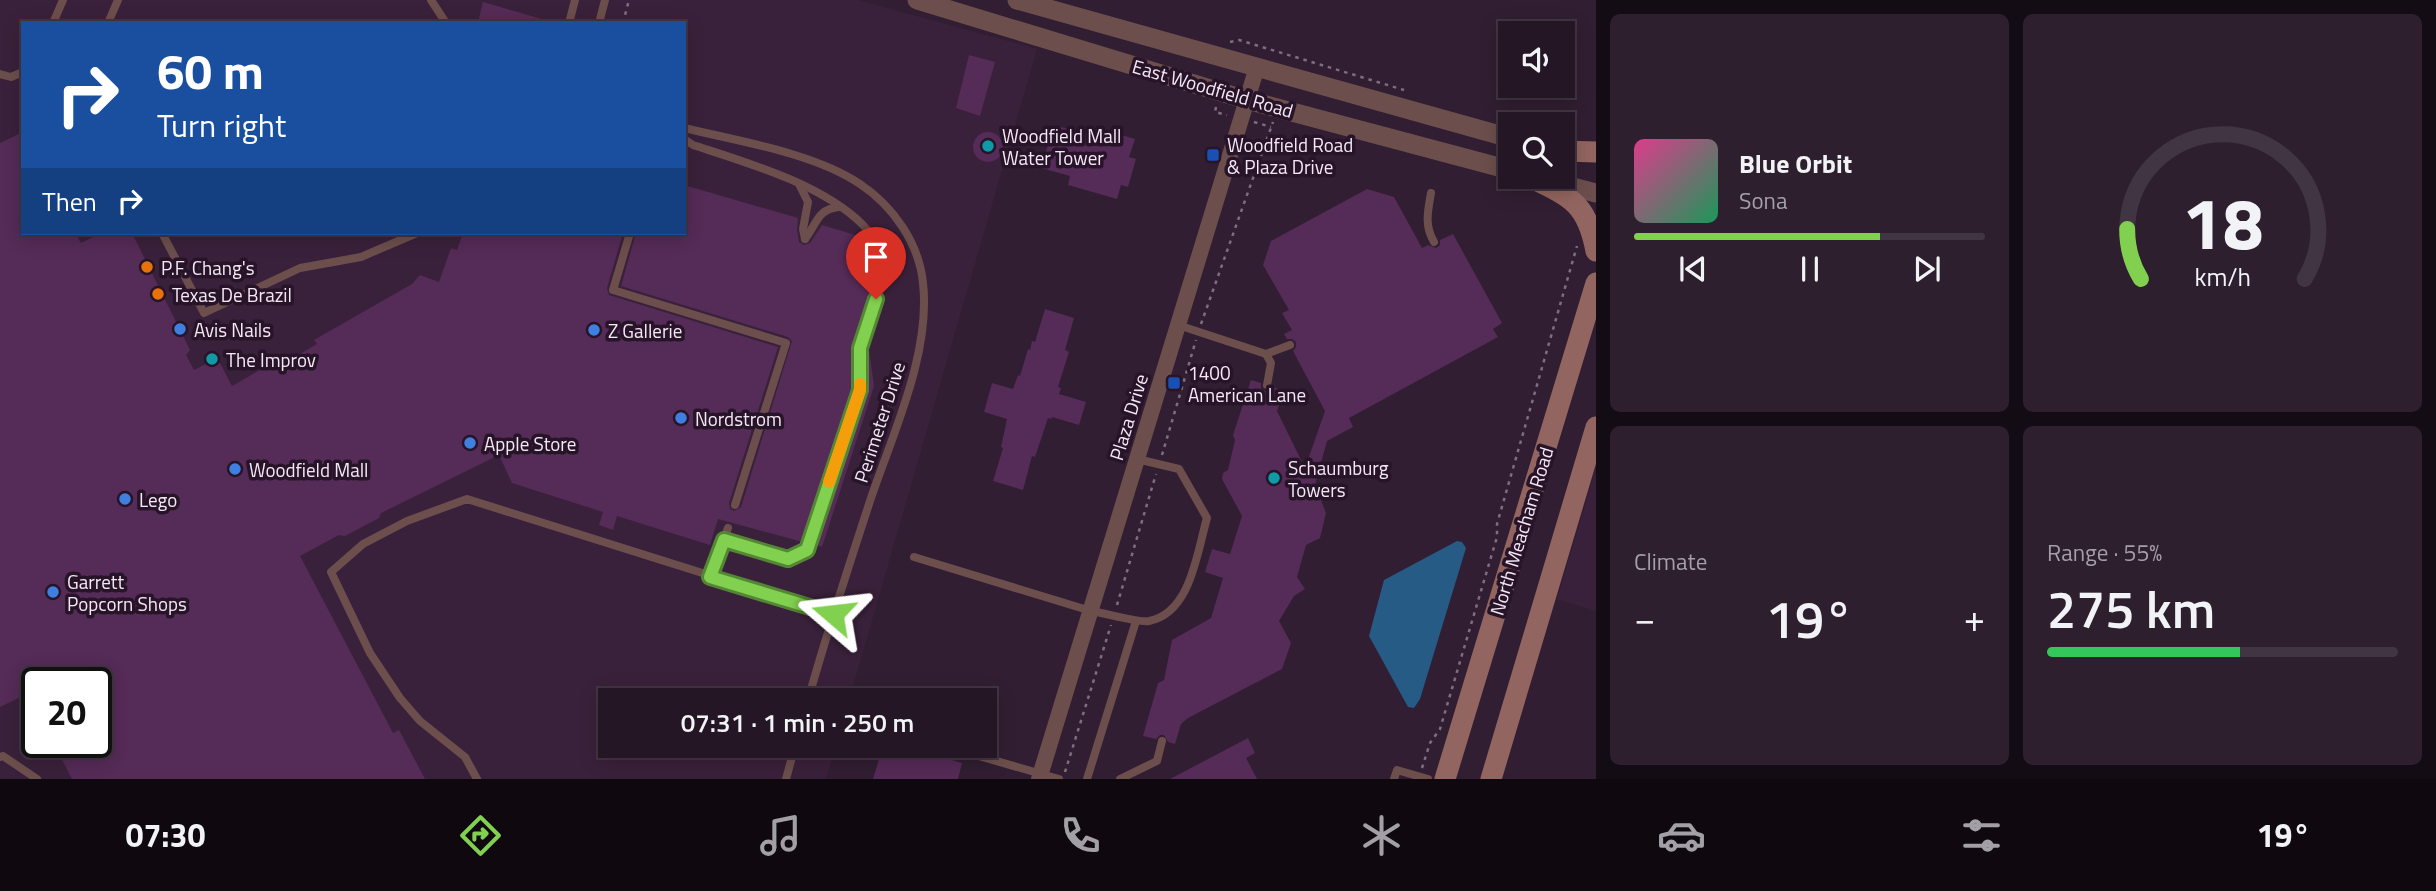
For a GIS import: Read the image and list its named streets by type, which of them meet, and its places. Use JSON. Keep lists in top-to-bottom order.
{
  "streets": {
    "main road": ["North Meacham Road"],
    "street": ["East Woodfield Road", "Plaza Drive"],
    "lane": ["Perimeter Drive"]
  },
  "crossings": [
    ["East Woodfield Road", "Plaza Drive"]
  ],
  "places": {
    "other": [
      "Woodfield Mall Water Tower",
      "P.F. Chang's",
      "Texas De Brazil",
      "Avis Nails",
      "Z Gallerie",
      "The Improv",
      "Nordstrom",
      "Apple Store",
      "Woodfield Mall",
      "Schaumburg Towers",
      "Lego",
      "Garrett Popcorn Shops"
    ],
    "transit": ["Woodfield Road & Plaza Drive", "1400 American Lane"]
  },
  "page": {
    "turn": ["60 m", "Turn right"],
    "song": ["Blue Orbit", "Sona"],
    "then": "Then",
    "tile": [
      "Climate",
      ["Range · 55%", "275 km"]
    ],
    "heat": ["−", "19°", "+"],
    "limit": "20",
    "trip": "07:31 · 1 min · 250 m",
    "tabs": ["07:30", "19°"],
    "gauge": ["18", "km/h"]
  }
}
